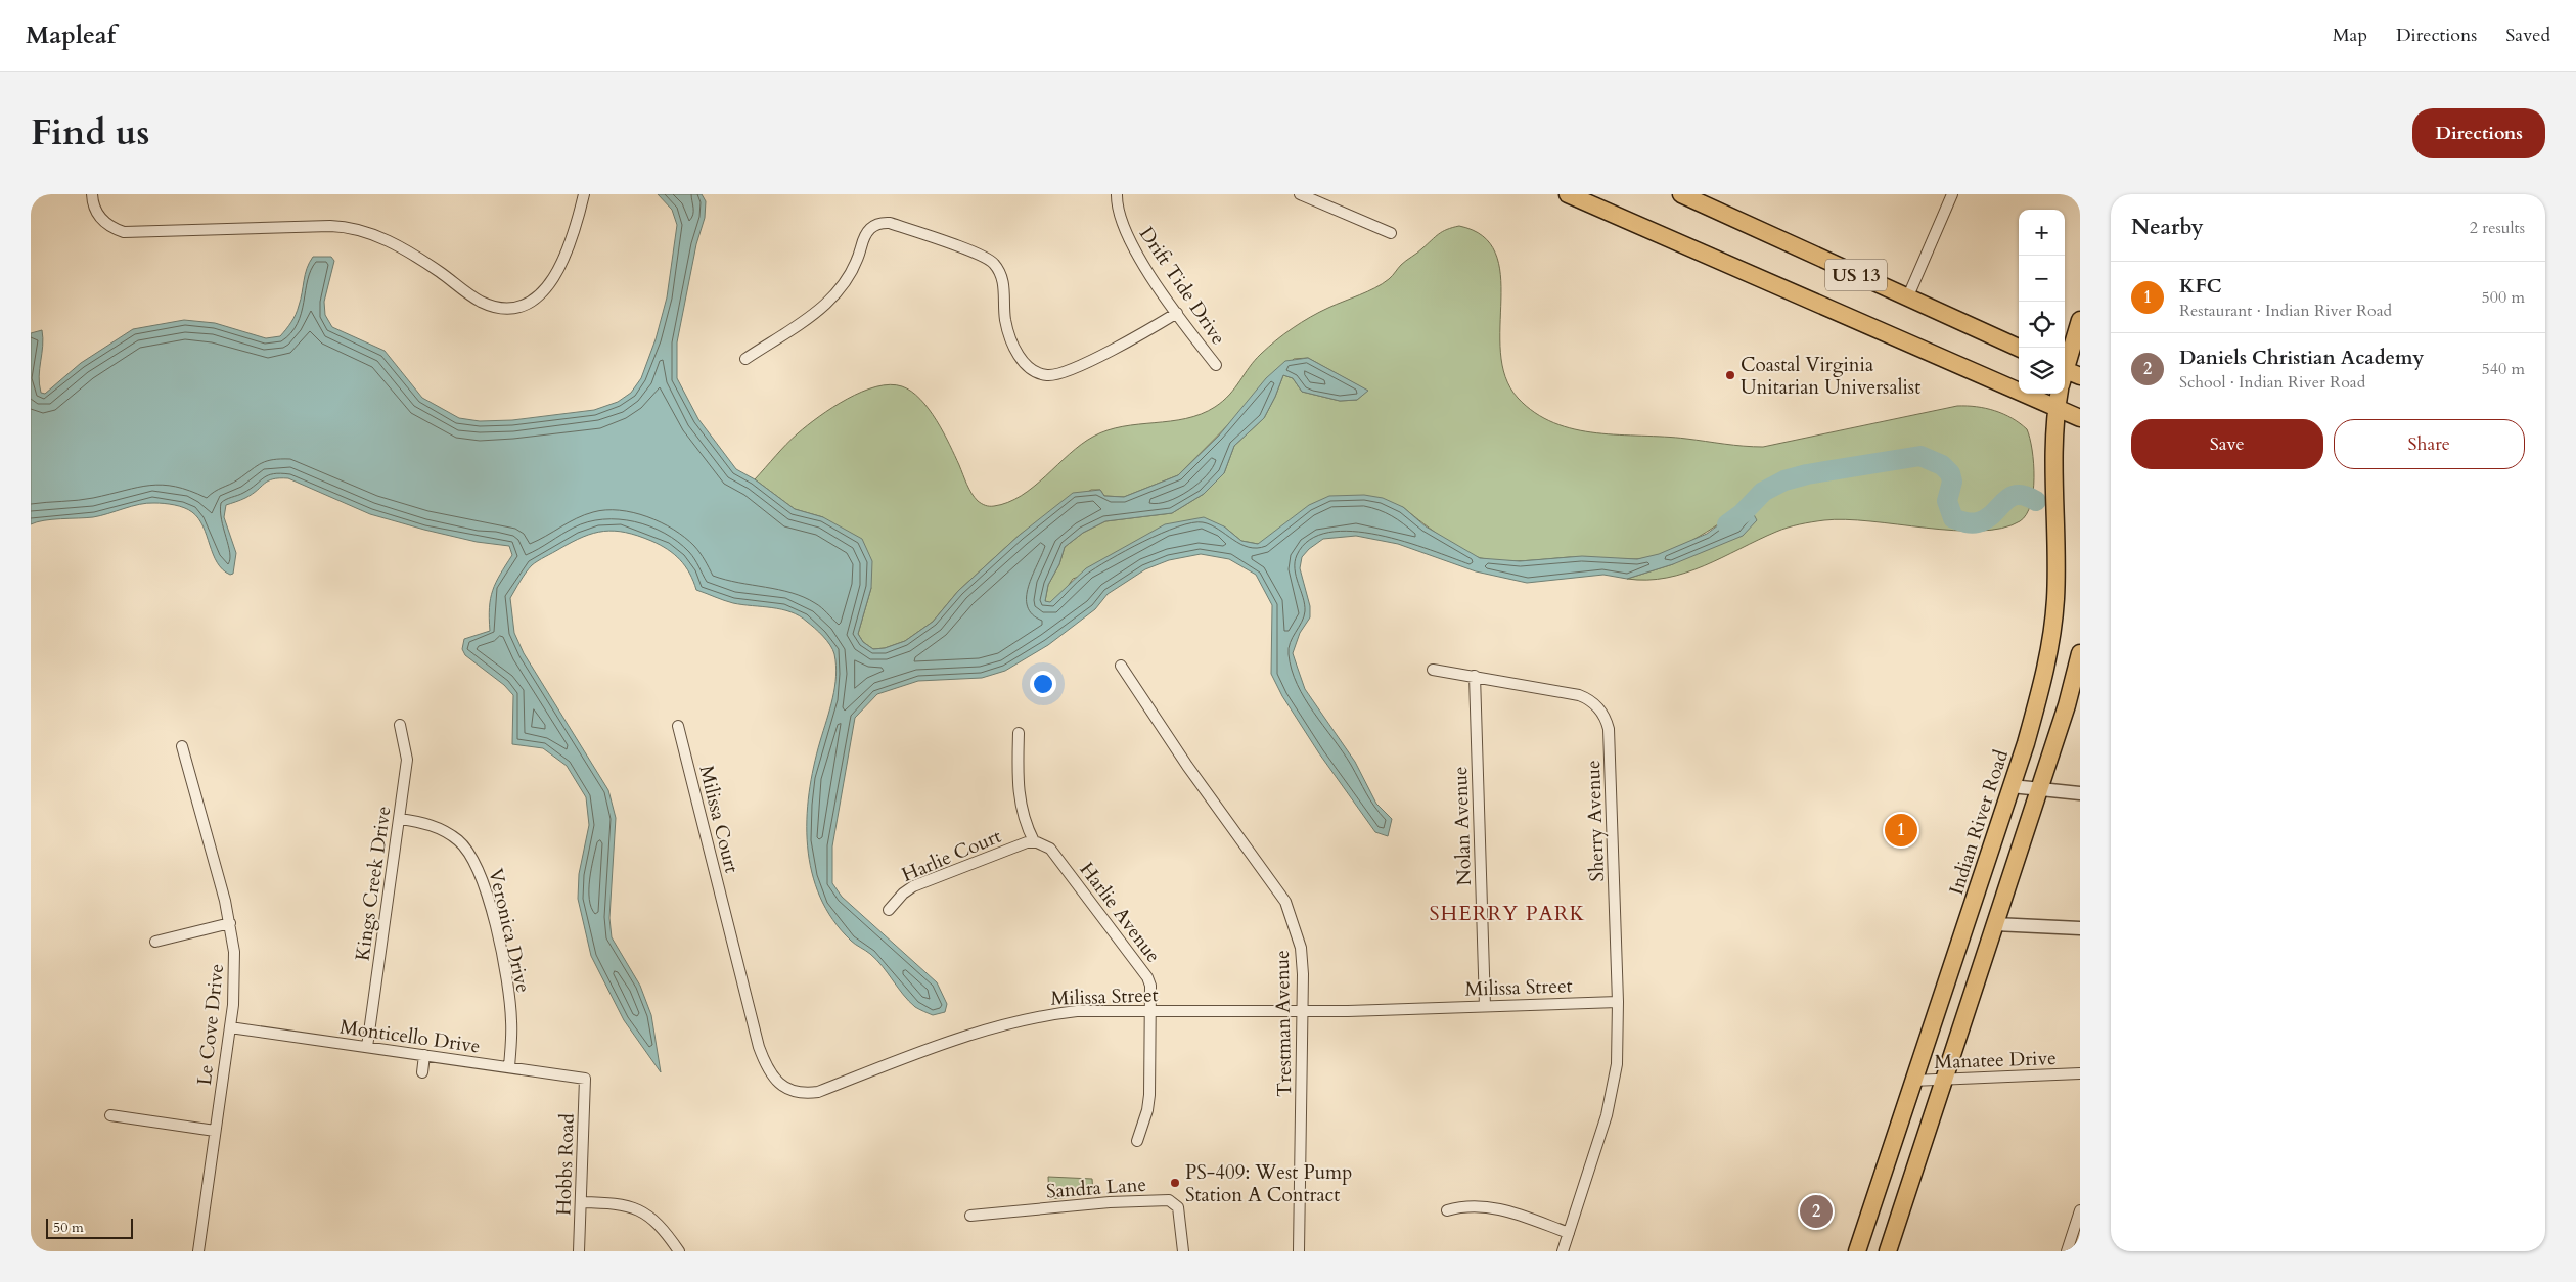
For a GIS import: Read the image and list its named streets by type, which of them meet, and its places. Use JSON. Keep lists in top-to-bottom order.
{
  "streets": {
    "main road": ["US 13", "Indian River Road"],
    "street": [
      "Drift Tide Drive",
      "Milissa Court",
      "Sherry Avenue",
      "Nolan Avenue",
      "Harlie Court",
      "Kings Creek Drive",
      "Harlie Avenue",
      "Veronica Drive",
      "Milissa Street",
      "Trestman Avenue",
      "Le Cove Drive",
      "Monticello Drive",
      "Manatee Drive",
      "Hobbs Road",
      "Sandra Lane"
    ]
  },
  "crossings": [
    ["US 13", "Indian River Road"],
    ["Milissa Court", "Milissa Street"],
    ["Sherry Avenue", "Nolan Avenue"],
    ["Sherry Avenue", "Milissa Street"],
    ["Indian River Road", "Manatee Drive"],
    ["Nolan Avenue", "Milissa Street"],
    ["Harlie Court", "Harlie Avenue"],
    ["Kings Creek Drive", "Veronica Drive"],
    ["Kings Creek Drive", "Monticello Drive"],
    ["Harlie Avenue", "Milissa Street"],
    ["Veronica Drive", "Monticello Drive"],
    ["Milissa Street", "Trestman Avenue"],
    ["Le Cove Drive", "Monticello Drive"],
    ["Monticello Drive", "Hobbs Road"]
  ],
  "districts": ["SHERRY PARK"],
  "places": ["Coastal Virginia Unitarian Universalist", "PS-409: West Pump Station A Contract"],
  "scale_bar": "50 m",
  "page": {
    "header": "Mapleaf",
    "nav": ["Map", "Directions", "Saved"],
    "title": "Find us",
    "buttons": [
      "Directions",
      ["Save", "Share"]
    ],
    "heading": ["Nearby", "2 results"],
    "map_buttons": ["+", "−"],
    "list": [
      {
        "mark": "1",
        "name": "KFC",
        "note": "Restaurant · Indian River Road",
        "value": "500 m"
      },
      {
        "mark": "2",
        "name": "Daniels Christian Academy",
        "note": "School · Indian River Road",
        "value": "540 m"
      }
    ],
    "pins": ["1", "2"],
    "scale": "50 m"
  }
}
